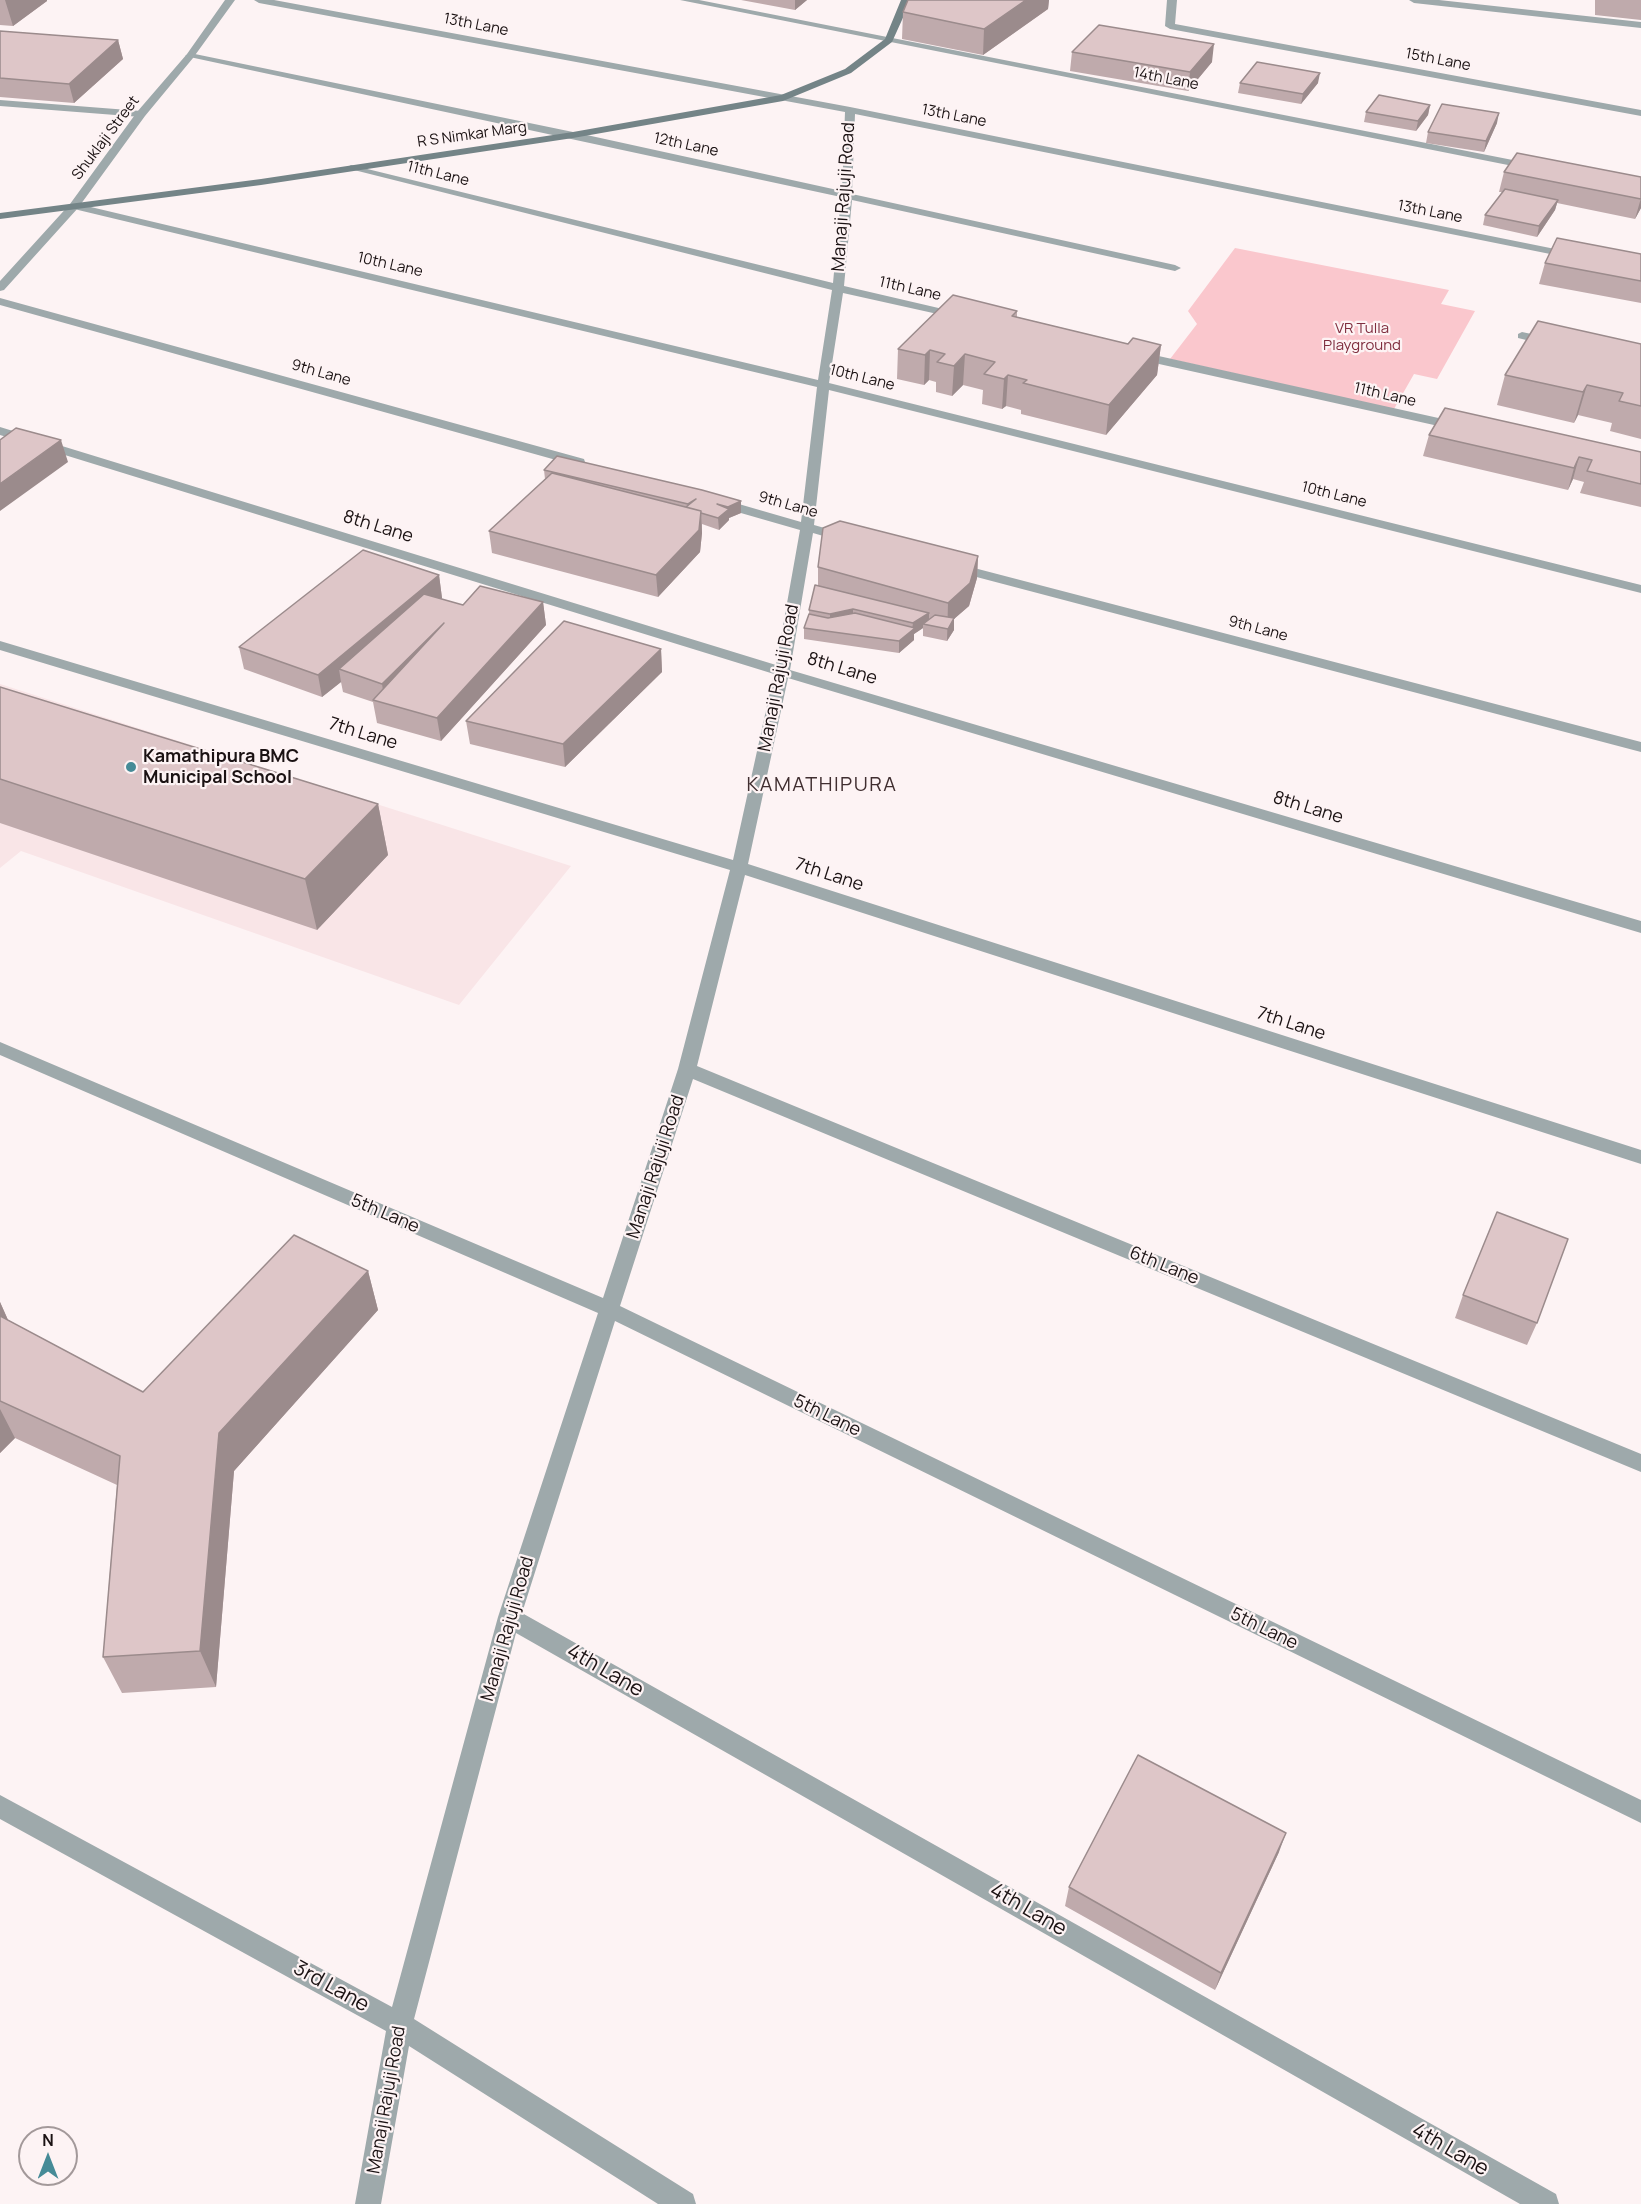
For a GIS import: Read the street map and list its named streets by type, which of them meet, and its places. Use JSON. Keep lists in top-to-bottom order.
{
  "streets": {
    "main road": ["R S Nimkar Marg"],
    "street": [
      "13th Lane",
      "15th Lane",
      "14th Lane",
      "Shuklaji Street",
      "12th Lane",
      "11th Lane",
      "Manaji Rajuji Road",
      "10th Lane",
      "9th Lane",
      "8th Lane",
      "7th Lane",
      "5th Lane",
      "6th Lane",
      "4th Lane",
      "3rd Lane"
    ]
  },
  "crossings": [
    ["13th Lane", "R S Nimkar Marg"],
    ["13th Lane", "Manaji Rajuji Road"],
    ["14th Lane", "R S Nimkar Marg"],
    ["R S Nimkar Marg", "Shuklaji Street"],
    ["R S Nimkar Marg", "12th Lane"],
    ["R S Nimkar Marg", "11th Lane"],
    ["R S Nimkar Marg", "10th Lane"],
    ["Shuklaji Street", "12th Lane"],
    ["Shuklaji Street", "10th Lane"],
    ["12th Lane", "Manaji Rajuji Road"],
    ["11th Lane", "Manaji Rajuji Road"],
    ["Manaji Rajuji Road", "10th Lane"],
    ["Manaji Rajuji Road", "9th Lane"],
    ["Manaji Rajuji Road", "8th Lane"],
    ["Manaji Rajuji Road", "7th Lane"],
    ["Manaji Rajuji Road", "5th Lane"],
    ["Manaji Rajuji Road", "6th Lane"],
    ["Manaji Rajuji Road", "4th Lane"],
    ["Manaji Rajuji Road", "3rd Lane"]
  ],
  "districts": ["KAMATHIPURA"],
  "parks": ["VR Tulla Playground"],
  "places": ["Kamathipura BMC Municipal School"],
  "north": "top"
}
